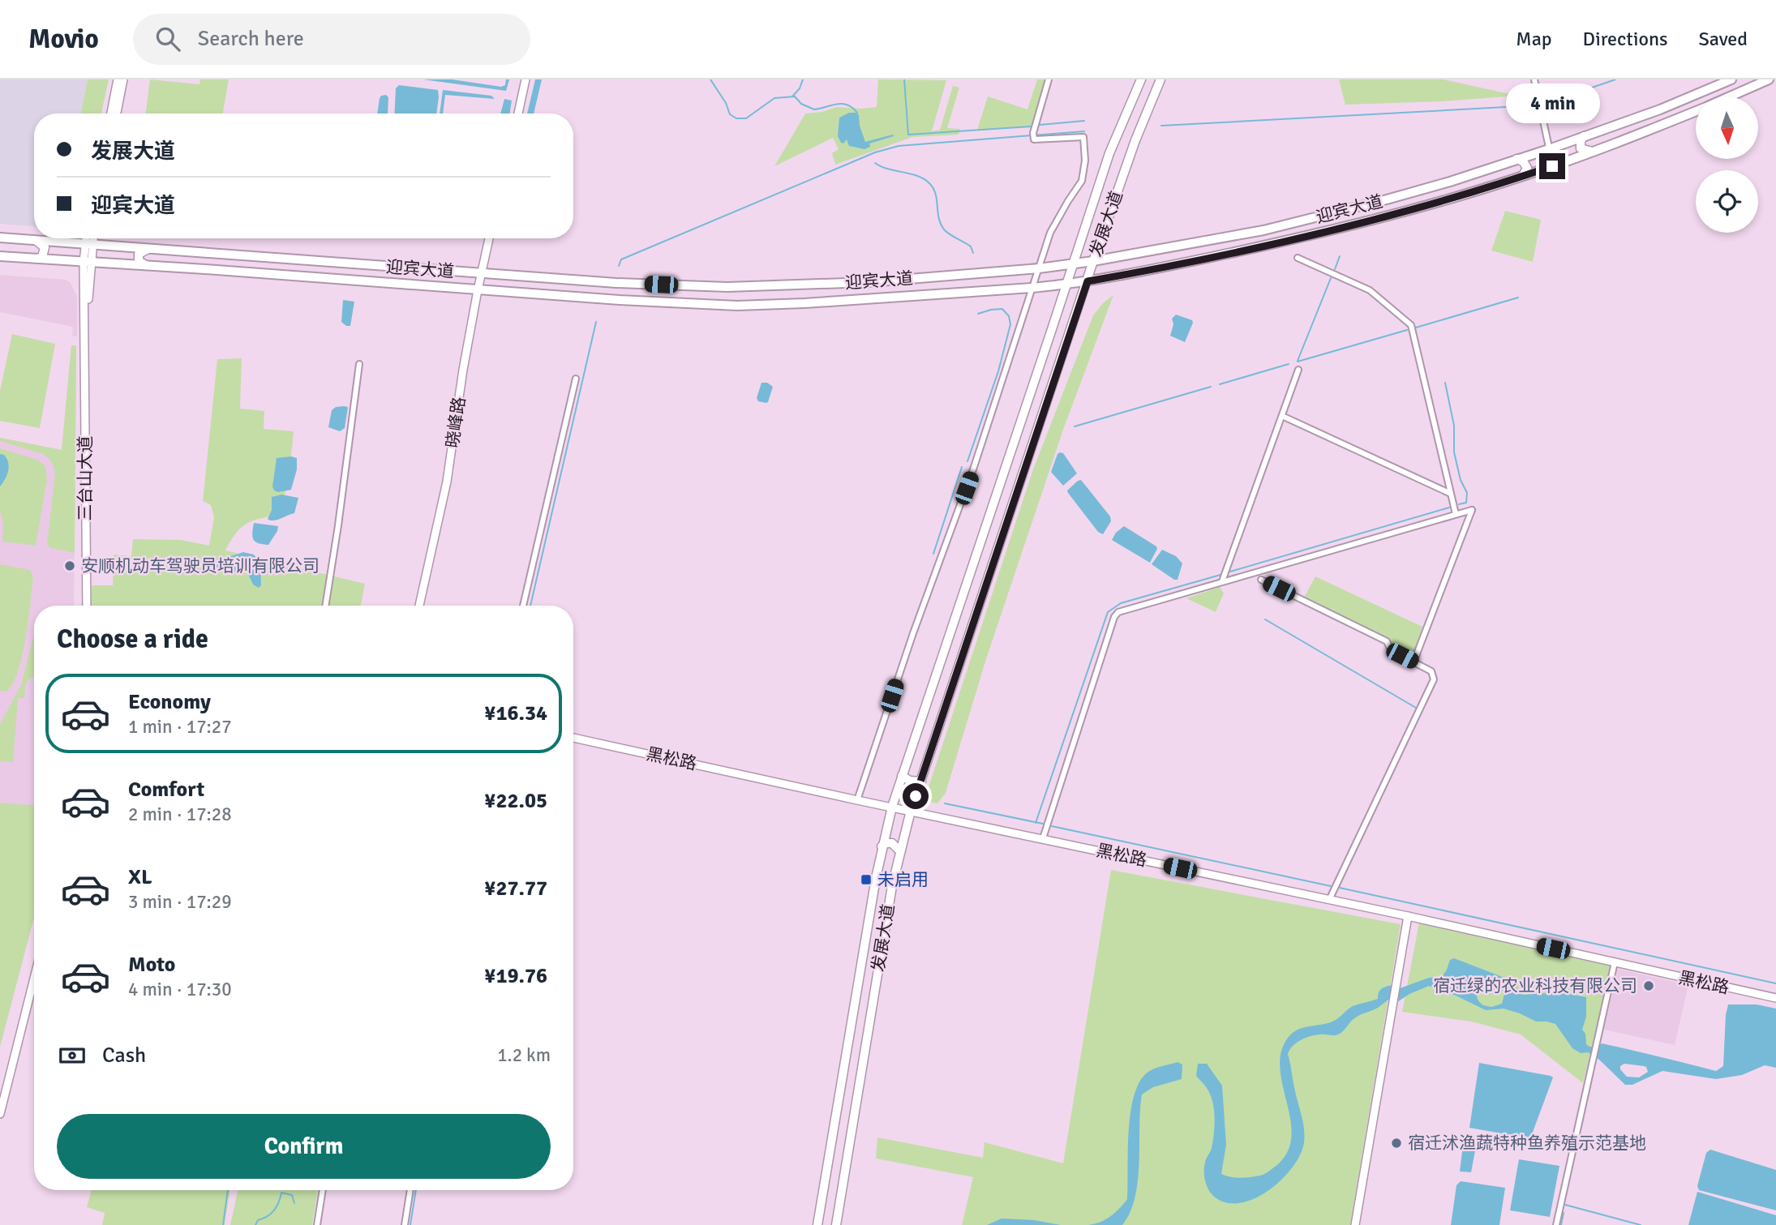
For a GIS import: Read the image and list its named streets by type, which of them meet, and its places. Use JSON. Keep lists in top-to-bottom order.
{
  "streets": {
    "highway": ["迎宾大道"],
    "main road": ["发展大道"],
    "street": ["晓峰路", "三台山大道", "黑松路"]
  },
  "crossings": [
    ["迎宾大道", "发展大道"],
    ["迎宾大道", "晓峰路"],
    ["迎宾大道", "三台山大道"],
    ["发展大道", "黑松路"]
  ],
  "places": {
    "other": ["安顺机动车驾驶员培训有限公司", "宿迁绿的农业科技有限公司", "宿迁沭渔蔬特种鱼养殖示范基地"],
    "transit": ["未启用"]
  },
  "north": "bottom",
  "page": {
    "header": "Movio",
    "search": "Search here",
    "nav": ["Map", "Directions", "Saved"],
    "bubble": "4 min",
    "banner": ["发展大道", "迎宾大道"],
    "heading": "Choose a ride",
    "list": [
      {
        "name": "Economy",
        "note": "1 min · 17:27",
        "value": "¥16.34"
      },
      {
        "name": "Comfort",
        "note": "2 min · 17:28",
        "value": "¥22.05"
      },
      {
        "name": "XL",
        "note": "3 min · 17:29",
        "value": "¥27.77"
      },
      {
        "name": "Moto",
        "note": "4 min · 17:30",
        "value": "¥19.76"
      }
    ],
    "pay": ["Cash", "1.2 km"],
    "buttons": "Confirm"
  }
}
